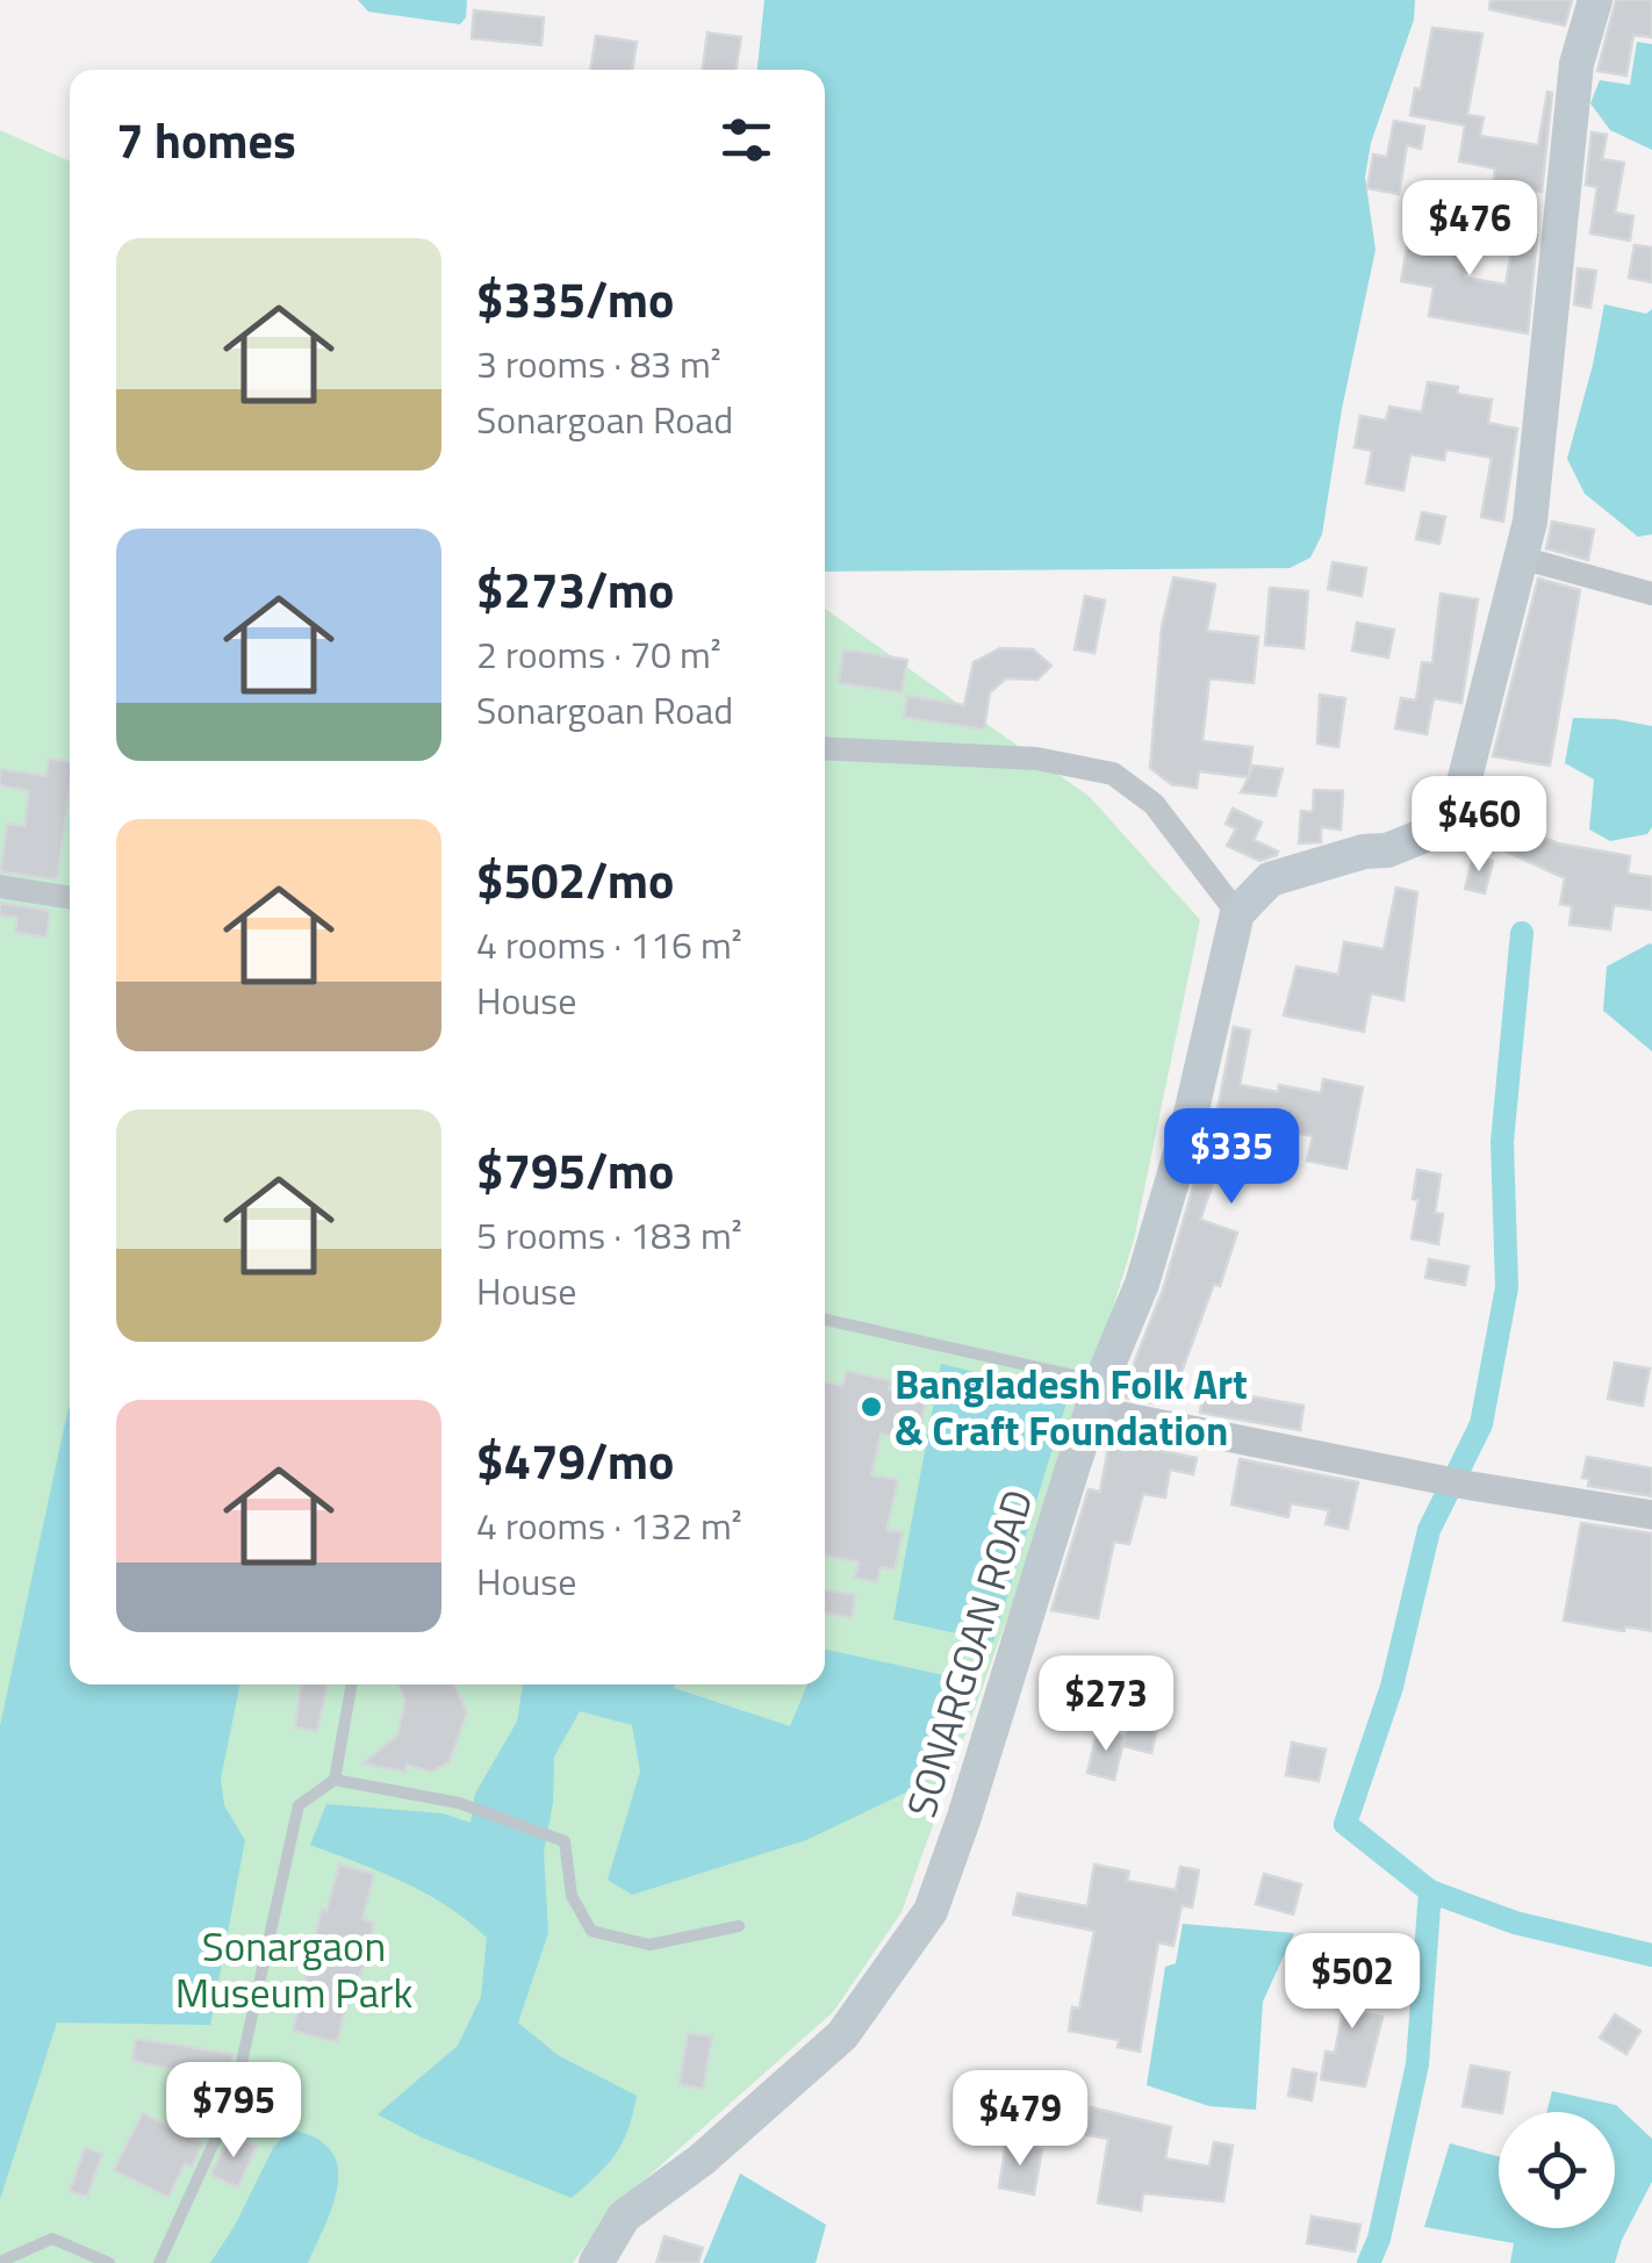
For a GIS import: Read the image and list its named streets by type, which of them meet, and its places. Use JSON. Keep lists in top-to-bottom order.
{
  "streets": {
    "main road": ["SONARGOAN ROAD"]
  },
  "parks": ["Sonargaon Museum Park"],
  "places": ["Bangladesh Folk Art & Craft Foundation"],
  "page": {
    "heading": "7 homes",
    "price": [
      "$476",
      "$460",
      "$335",
      "$273",
      "$502",
      "$795",
      "$479"
    ],
    "list": [
      {
        "name": "$335/mo",
        "note": "3 rooms · 83 m² · Sonargoan Road"
      },
      {
        "name": "$273/mo",
        "note": "2 rooms · 70 m² · Sonargoan Road"
      },
      {
        "name": "$502/mo",
        "note": "4 rooms · 116 m² · House"
      },
      {
        "name": "$795/mo",
        "note": "5 rooms · 183 m² · House"
      },
      {
        "name": "$479/mo",
        "note": "4 rooms · 132 m² · House"
      }
    ]
  }
}
